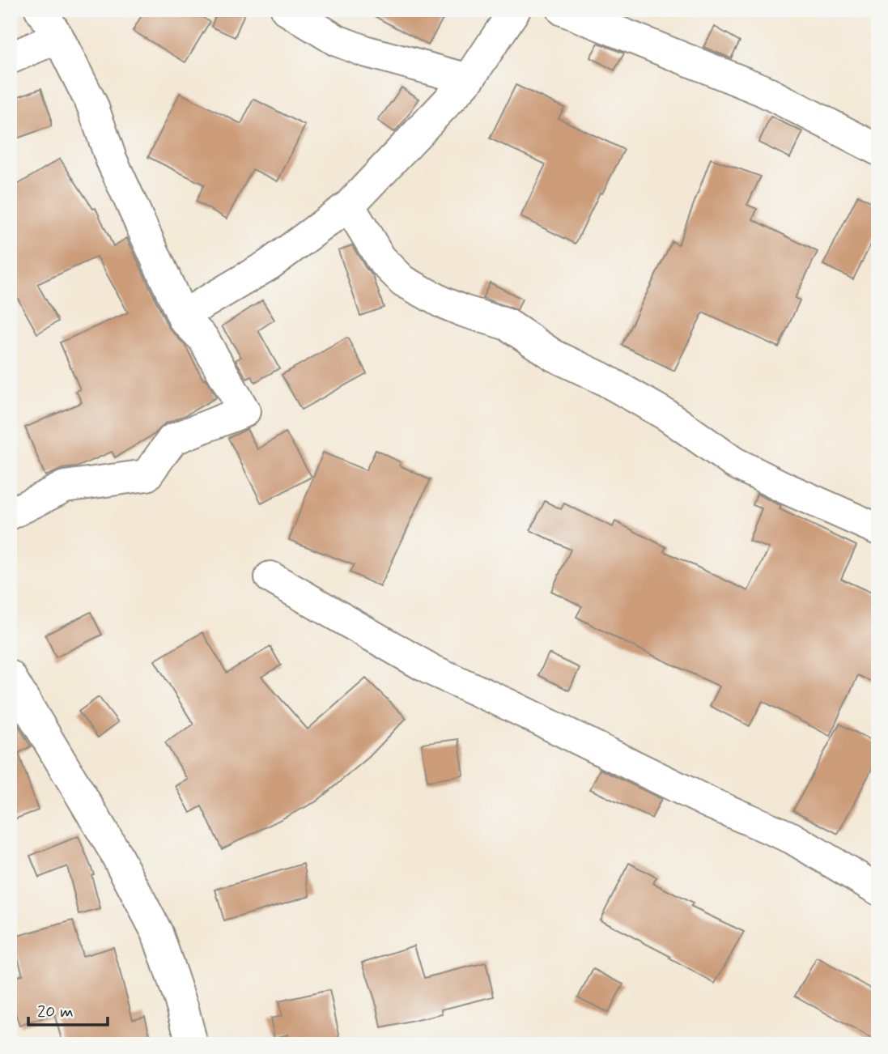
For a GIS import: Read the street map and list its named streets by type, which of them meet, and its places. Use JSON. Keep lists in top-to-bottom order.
{
  "scale_bar": "20 m"
}
